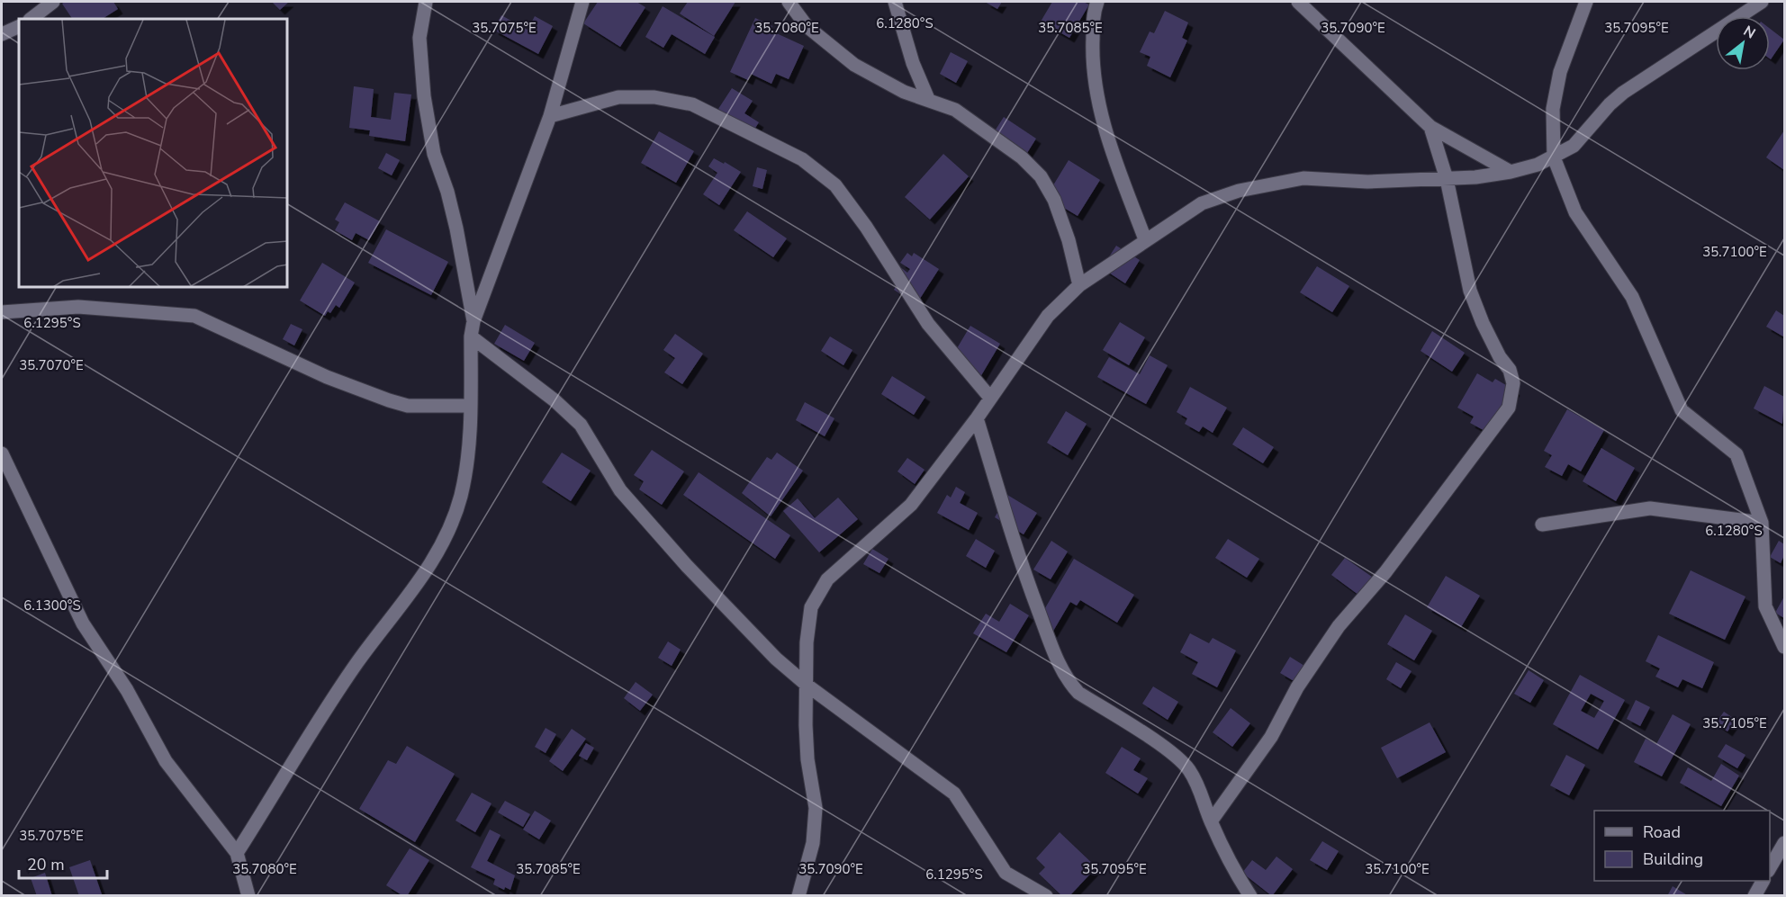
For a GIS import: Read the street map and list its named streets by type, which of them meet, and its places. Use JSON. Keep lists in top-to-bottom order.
{
  "legend": ["Road", "Building"],
  "scale_bar": "20 m",
  "north": "top right",
  "coordinates": [
    "6.1280°S",
    "35.7075°E",
    "35.7080°E",
    "35.7085°E",
    "35.7090°E",
    "35.7095°E",
    "35.7100°E",
    "6.1295°S",
    "35.7070°E",
    "6.1300°S",
    "35.7105°E"
  ]
}
